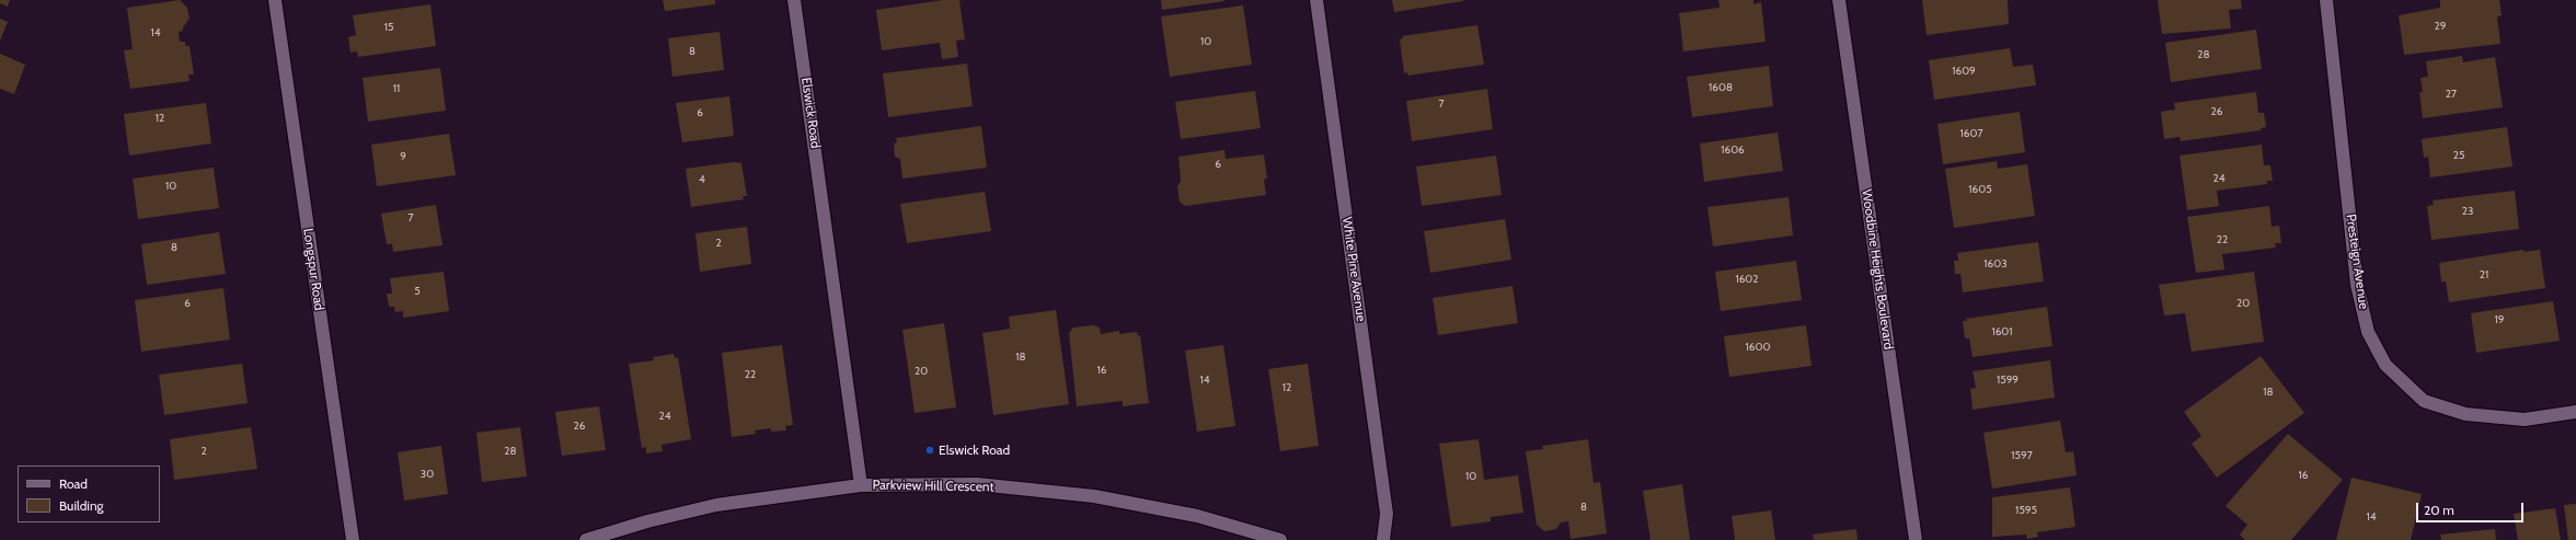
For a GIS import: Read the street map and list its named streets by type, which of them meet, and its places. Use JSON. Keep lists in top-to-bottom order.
{
  "streets": {
    "street": [
      "Elswick Road",
      "Presteign Avenue",
      "Longspur Road",
      "White Pine Avenue",
      "Woodbine Heights Boulevard",
      "Parkview Hill Crescent"
    ]
  },
  "crossings": [
    ["Elswick Road", "Parkview Hill Crescent"]
  ],
  "places": ["Elswick Road"],
  "house_numbers": [
    "29",
    "15",
    "14",
    "10",
    "8",
    "28",
    "1609",
    "1608",
    "11",
    "27",
    "7",
    "26",
    "6",
    "12",
    "1607",
    "1606",
    "25",
    "9",
    "6",
    "24",
    "4",
    "10",
    "1605",
    "23",
    "7",
    "22",
    "2",
    "8",
    "1603",
    "21",
    "1602",
    "5",
    "6",
    "20",
    "19",
    "1601",
    "1600",
    "18",
    "16",
    "20",
    "22",
    "14",
    "1599",
    "12",
    "18",
    "24",
    "26",
    "2",
    "28",
    "1597",
    "30",
    "16",
    "10",
    "8",
    "1595",
    "14"
  ],
  "legend": ["Road", "Building"],
  "scale_bar": "20 m"
}
